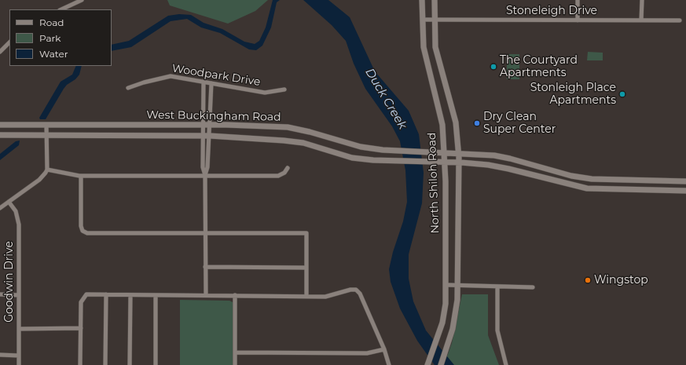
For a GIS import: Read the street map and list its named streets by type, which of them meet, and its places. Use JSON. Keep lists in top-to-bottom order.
{
  "streets": {
    "main road": ["West Buckingham Road", "North Shiloh Road"],
    "street": ["Stoneleigh Drive", "Woodpark Drive", "Goodwin Drive"]
  },
  "crossings": [
    ["Stoneleigh Drive", "North Shiloh Road"],
    ["West Buckingham Road", "North Shiloh Road"]
  ],
  "water": ["Duck Creek"],
  "places": [
    "The Courtyard Apartments",
    "Stonleigh Place Apartments",
    "Dry Clean Super Center",
    "Wingstop"
  ],
  "legend": ["Road", "Park", "Water"]
}
